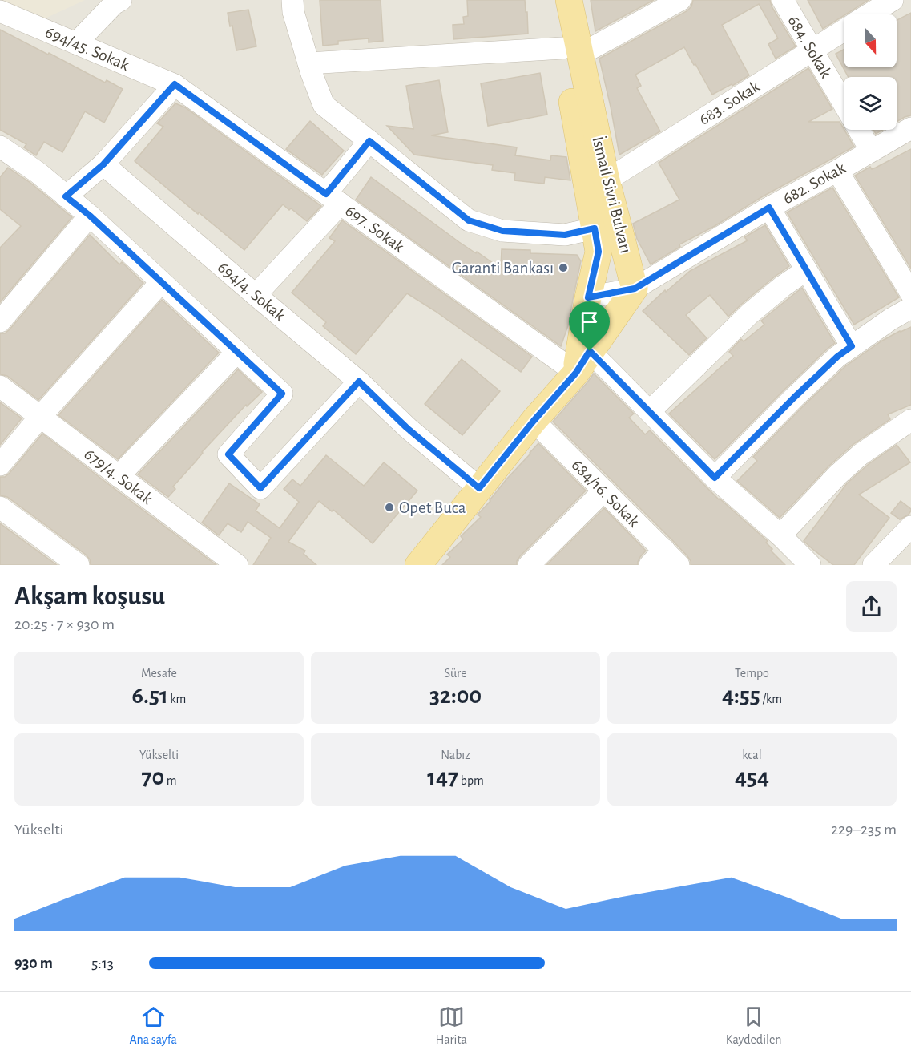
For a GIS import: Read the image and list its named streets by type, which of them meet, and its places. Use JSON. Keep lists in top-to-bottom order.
{
  "streets": {
    "main road": ["İsmail Sivri Bulvarı"],
    "street": [
      "684. Sokak",
      "694/45. Sokak",
      "683. Sokak",
      "682. Sokak",
      "697. Sokak",
      "694/4. Sokak",
      "679/4. Sokak",
      "684/16. Sokak"
    ]
  },
  "crossings": [
    ["684. Sokak", "683. Sokak"],
    ["694/45. Sokak", "697. Sokak"],
    ["683. Sokak", "İsmail Sivri Bulvarı"],
    ["682. Sokak", "İsmail Sivri Bulvarı"],
    ["İsmail Sivri Bulvarı", "697. Sokak"]
  ],
  "places": ["Garanti Bankası", "Opet Buca"],
  "north": "bottom",
  "page": {
    "heading": ["Akşam koşusu", "20:25 · 7 × 930 m"],
    "stats": [
      ["Mesafe", "6.51 km"],
      ["Süre", "32:00"],
      ["Tempo", "4:55 /km"],
      ["Yükselti", "70 m"],
      ["Nabız", "147 bpm"],
      ["kcal", "454"]
    ],
    "chart": ["Yükselti", "229–235 m"],
    "list": [
      {
        "name": "930 m",
        "note": "5:13"
      }
    ],
    "tabs": ["Ana sayfa", "Harita", "Kaydedilen"]
  }
}
